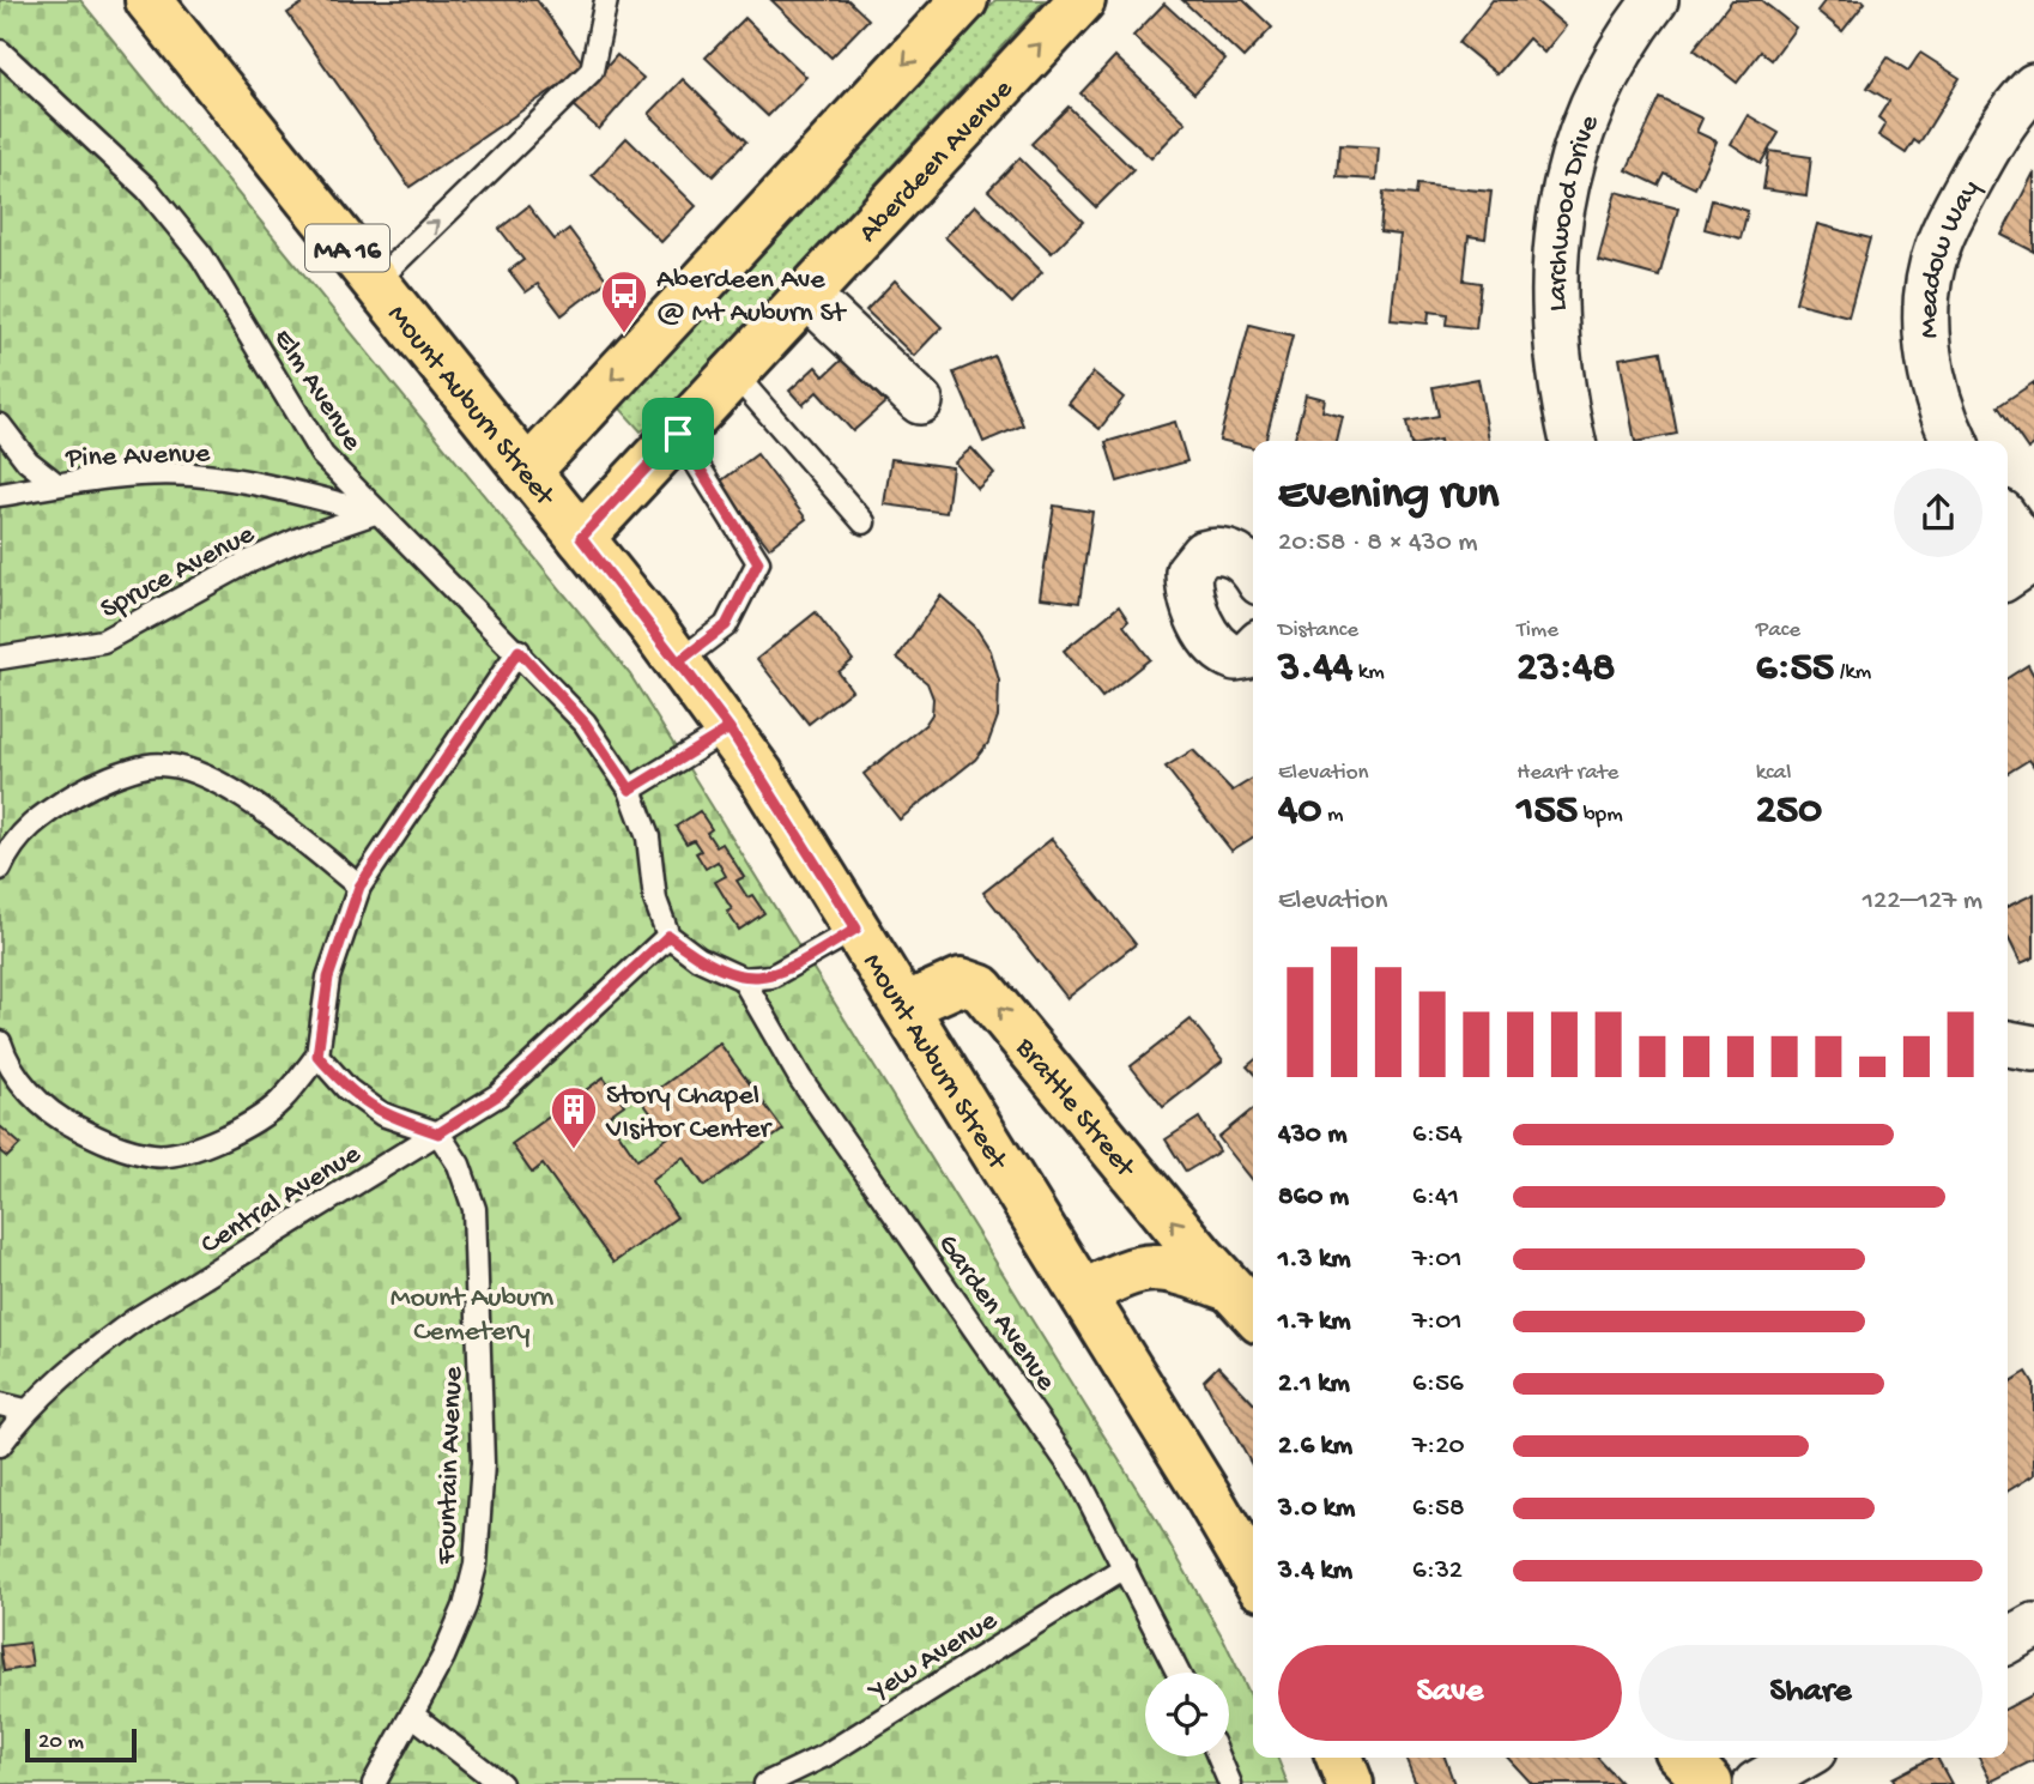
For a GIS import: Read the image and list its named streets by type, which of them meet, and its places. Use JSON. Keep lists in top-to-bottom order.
{
  "streets": {
    "main road": [
      "Aberdeen Avenue",
      "MA 16",
      "Mount Auburn Street",
      "Brattle Street"
    ],
    "street": ["Larchwood Drive", "Meadow Way"],
    "lane": [
      "Elm Avenue",
      "Pine Avenue",
      "Spruce Avenue",
      "Central Avenue",
      "Garden Avenue",
      "Fountain Avenue",
      "Yew Avenue"
    ]
  },
  "crossings": [
    ["Aberdeen Avenue", "Mount Auburn Street"],
    ["Elm Avenue", "Pine Avenue"],
    ["Elm Avenue", "Spruce Avenue"],
    ["Elm Avenue", "Central Avenue"],
    ["Mount Auburn Street", "Brattle Street"],
    ["Pine Avenue", "Spruce Avenue"],
    ["Central Avenue", "Fountain Avenue"],
    ["Garden Avenue", "Yew Avenue"]
  ],
  "one_way": ["Brattle Street"],
  "parks": ["Mount Auburn Cemetery"],
  "places": {
    "bus stop": ["Aberdeen Ave @ Mt Auburn St"],
    "building": ["Story Chapel VIsitor Center"]
  },
  "scale_bar": "20 m",
  "page": {
    "heading": ["Evening run", "20:58 · 8 × 430 m"],
    "stats": [
      ["Distance", "3.44 km"],
      ["Time", "23:48"],
      ["Pace", "6:55 /km"],
      ["Elevation", "40 m"],
      ["Heart rate", "155 bpm"],
      ["kcal", "250"]
    ],
    "chart": ["Elevation", "122–127 m"],
    "list": [
      {
        "name": "430 m",
        "note": "6:54"
      },
      {
        "name": "860 m",
        "note": "6:41"
      },
      {
        "name": "1.3 km",
        "note": "7:01"
      },
      {
        "name": "1.7 km",
        "note": "7:01"
      },
      {
        "name": "2.1 km",
        "note": "6:56"
      },
      {
        "name": "2.6 km",
        "note": "7:20"
      },
      {
        "name": "3.0 km",
        "note": "6:58"
      },
      {
        "name": "3.4 km",
        "note": "6:32"
      }
    ],
    "buttons": ["Save", "Share"],
    "scale": "20 m"
  }
}
